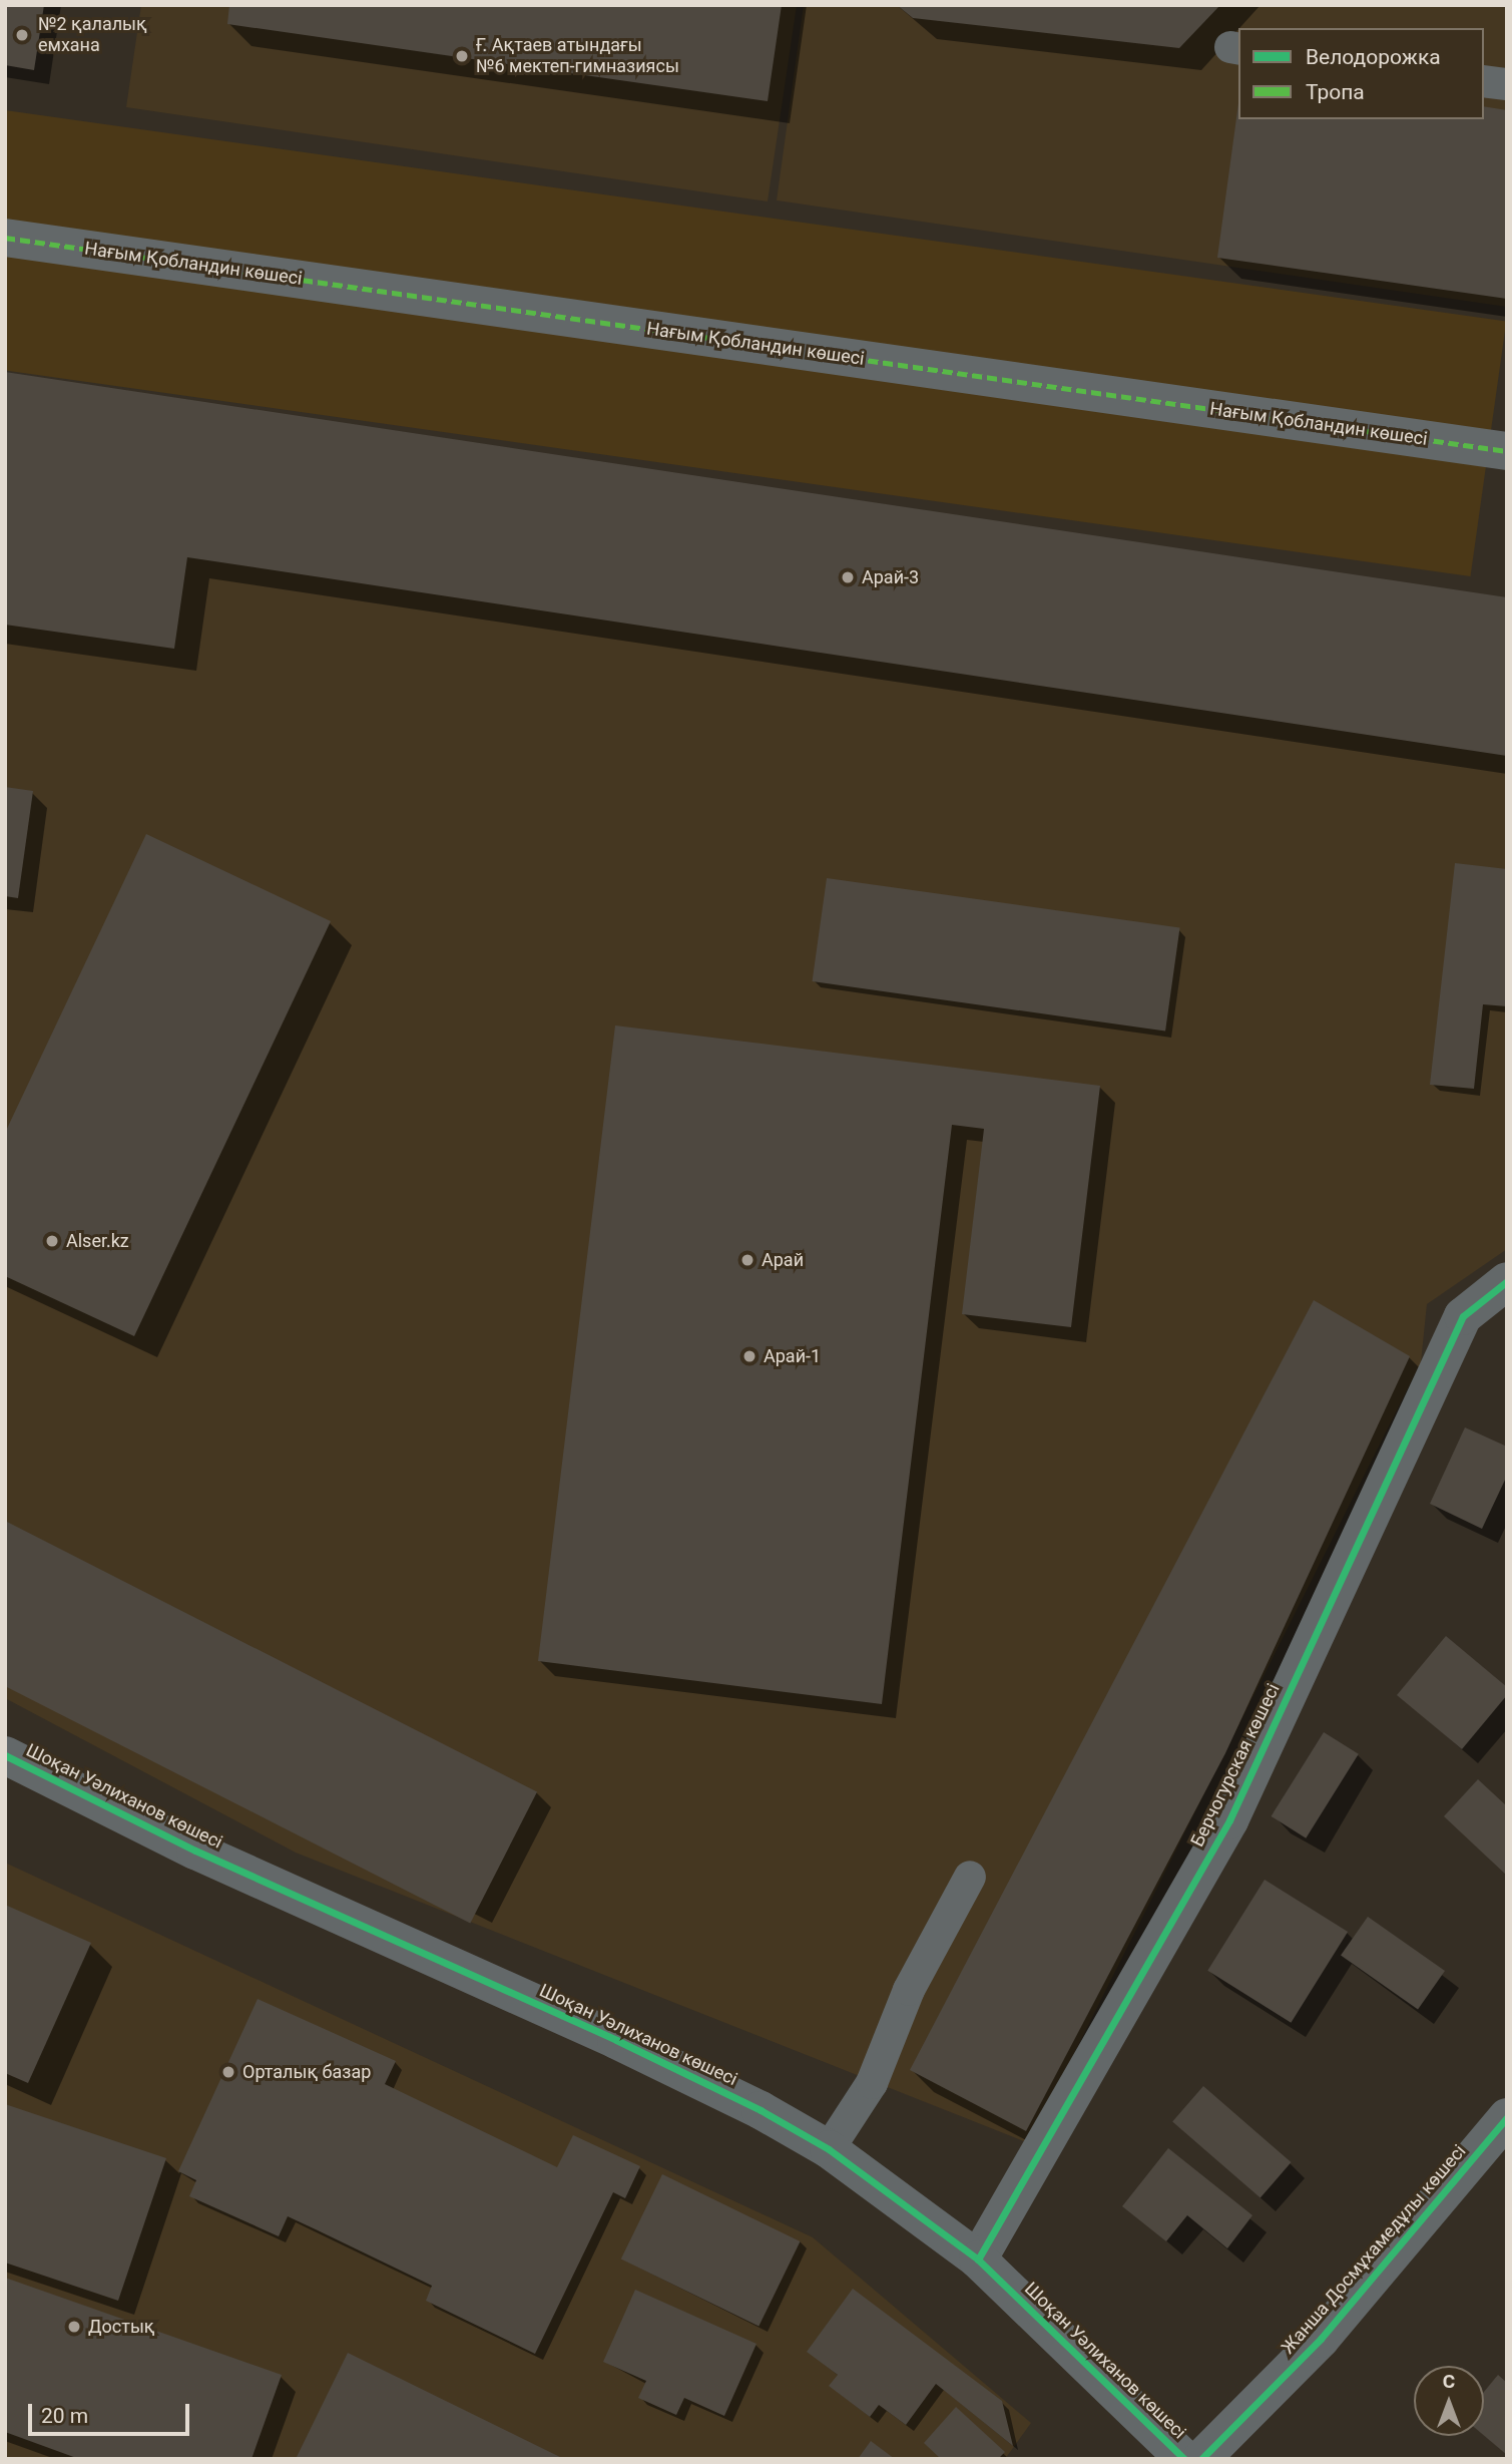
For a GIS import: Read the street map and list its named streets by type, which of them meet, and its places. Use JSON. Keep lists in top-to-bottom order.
{
  "streets": {
    "street": [
      "Нағым Қобландин көшесі",
      "Берчогурская көшесі",
      "Шоқан Уәлиханов көшесі",
      "Жанша Досмұхамедұлы көшесі"
    ]
  },
  "crossings": [
    ["Берчогурская көшесі", "Шоқан Уәлиханов көшесі"]
  ],
  "places": [
    "№2 қалалық емхана",
    "Ғ. Ақтаев атындағы №6 мектеп-гимназиясы",
    "Арай-3",
    "Alser.kz",
    "Арай",
    "Арай-1",
    "Орталық базар",
    "Достық"
  ],
  "legend": ["Велодорожка", "Тропа"],
  "scale_bar": "20 m",
  "north": "top"
}
